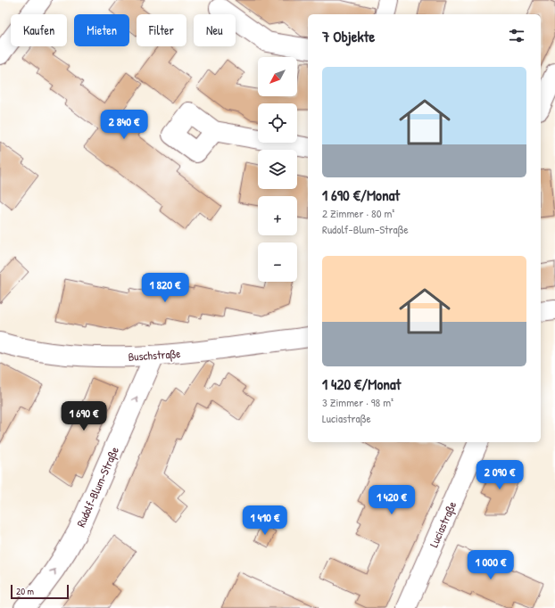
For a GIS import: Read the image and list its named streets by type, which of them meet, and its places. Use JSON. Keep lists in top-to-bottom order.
{
  "streets": {
    "street": ["Buschstraße", "Rudolf-Blum-Straße", "Luciastraße"]
  },
  "crossings": [
    ["Buschstraße", "Rudolf-Blum-Straße"]
  ],
  "one_way": ["Rudolf-Blum-Straße"],
  "scale_bar": "20 m",
  "north": "bottom left",
  "page": {
    "chip": [
      "Kaufen",
      "Mieten",
      "Filter",
      "Neu"
    ],
    "heading": "7 Objekte",
    "map_buttons": ["+", "−"],
    "list": [
      {
        "name": "1 690 €/Monat",
        "note": "2 Zimmer · 80 m² · Rudolf-Blum-Straße"
      },
      {
        "name": "1 420 €/Monat",
        "note": "3 Zimmer · 98 m² · Luciastraße"
      }
    ],
    "price": [
      "2 840 €",
      "1 820 €",
      "1 690 €",
      "2 090 €",
      "1 420 €",
      "1 410 €",
      "1 000 €"
    ],
    "scale": "20 m"
  }
}
